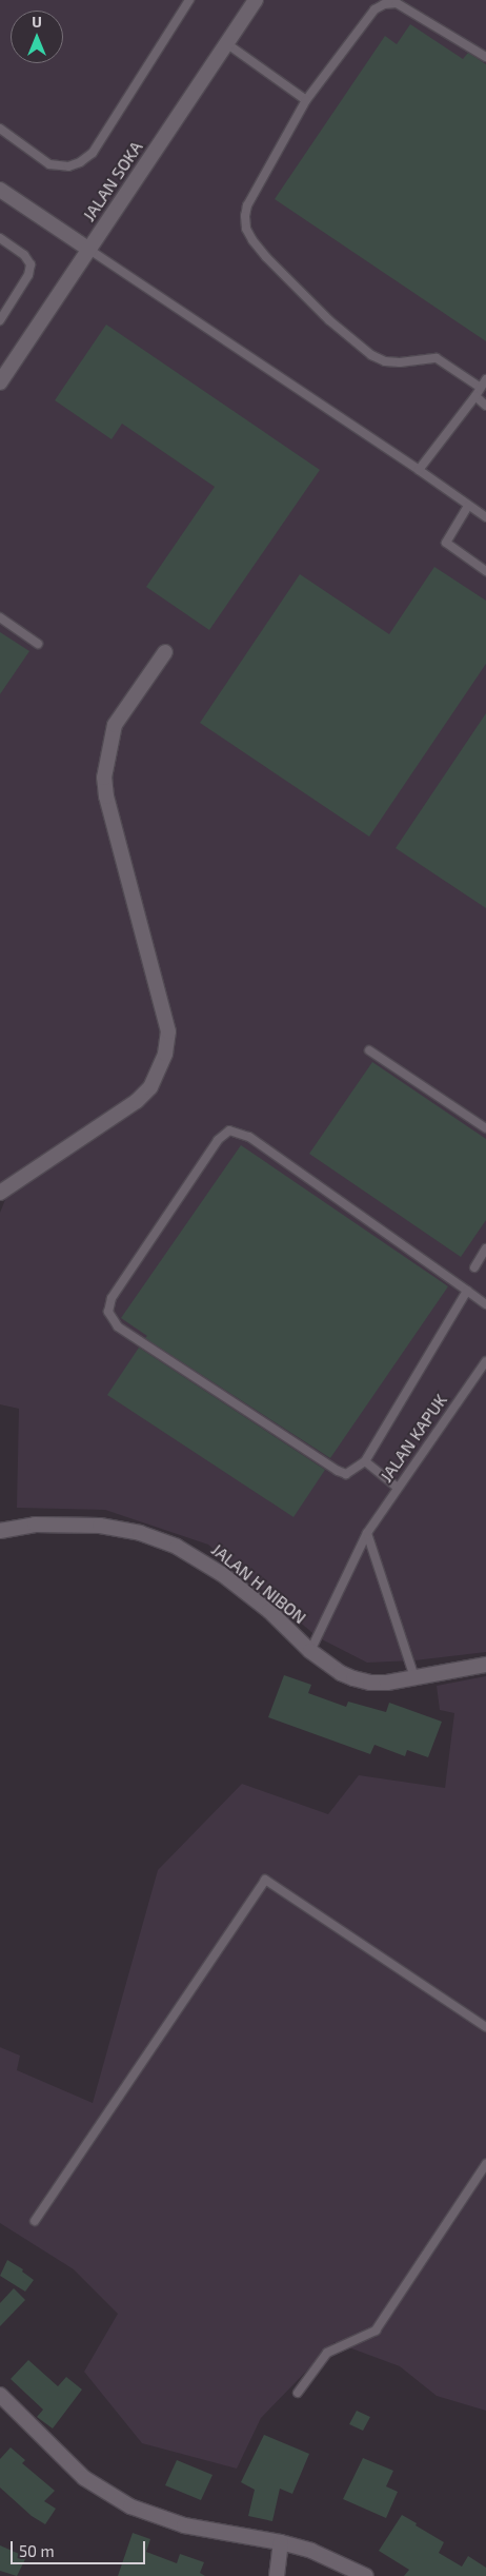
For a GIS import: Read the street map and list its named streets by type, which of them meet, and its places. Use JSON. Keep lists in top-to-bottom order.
{
  "streets": {
    "street": ["JALAN SOKA", "JALAN H NIBON"],
    "lane": ["JALAN KAPUK"]
  },
  "crossings": [
    ["JALAN KAPUK", "JALAN H NIBON"]
  ],
  "scale_bar": "50 m",
  "north": "top"
}
